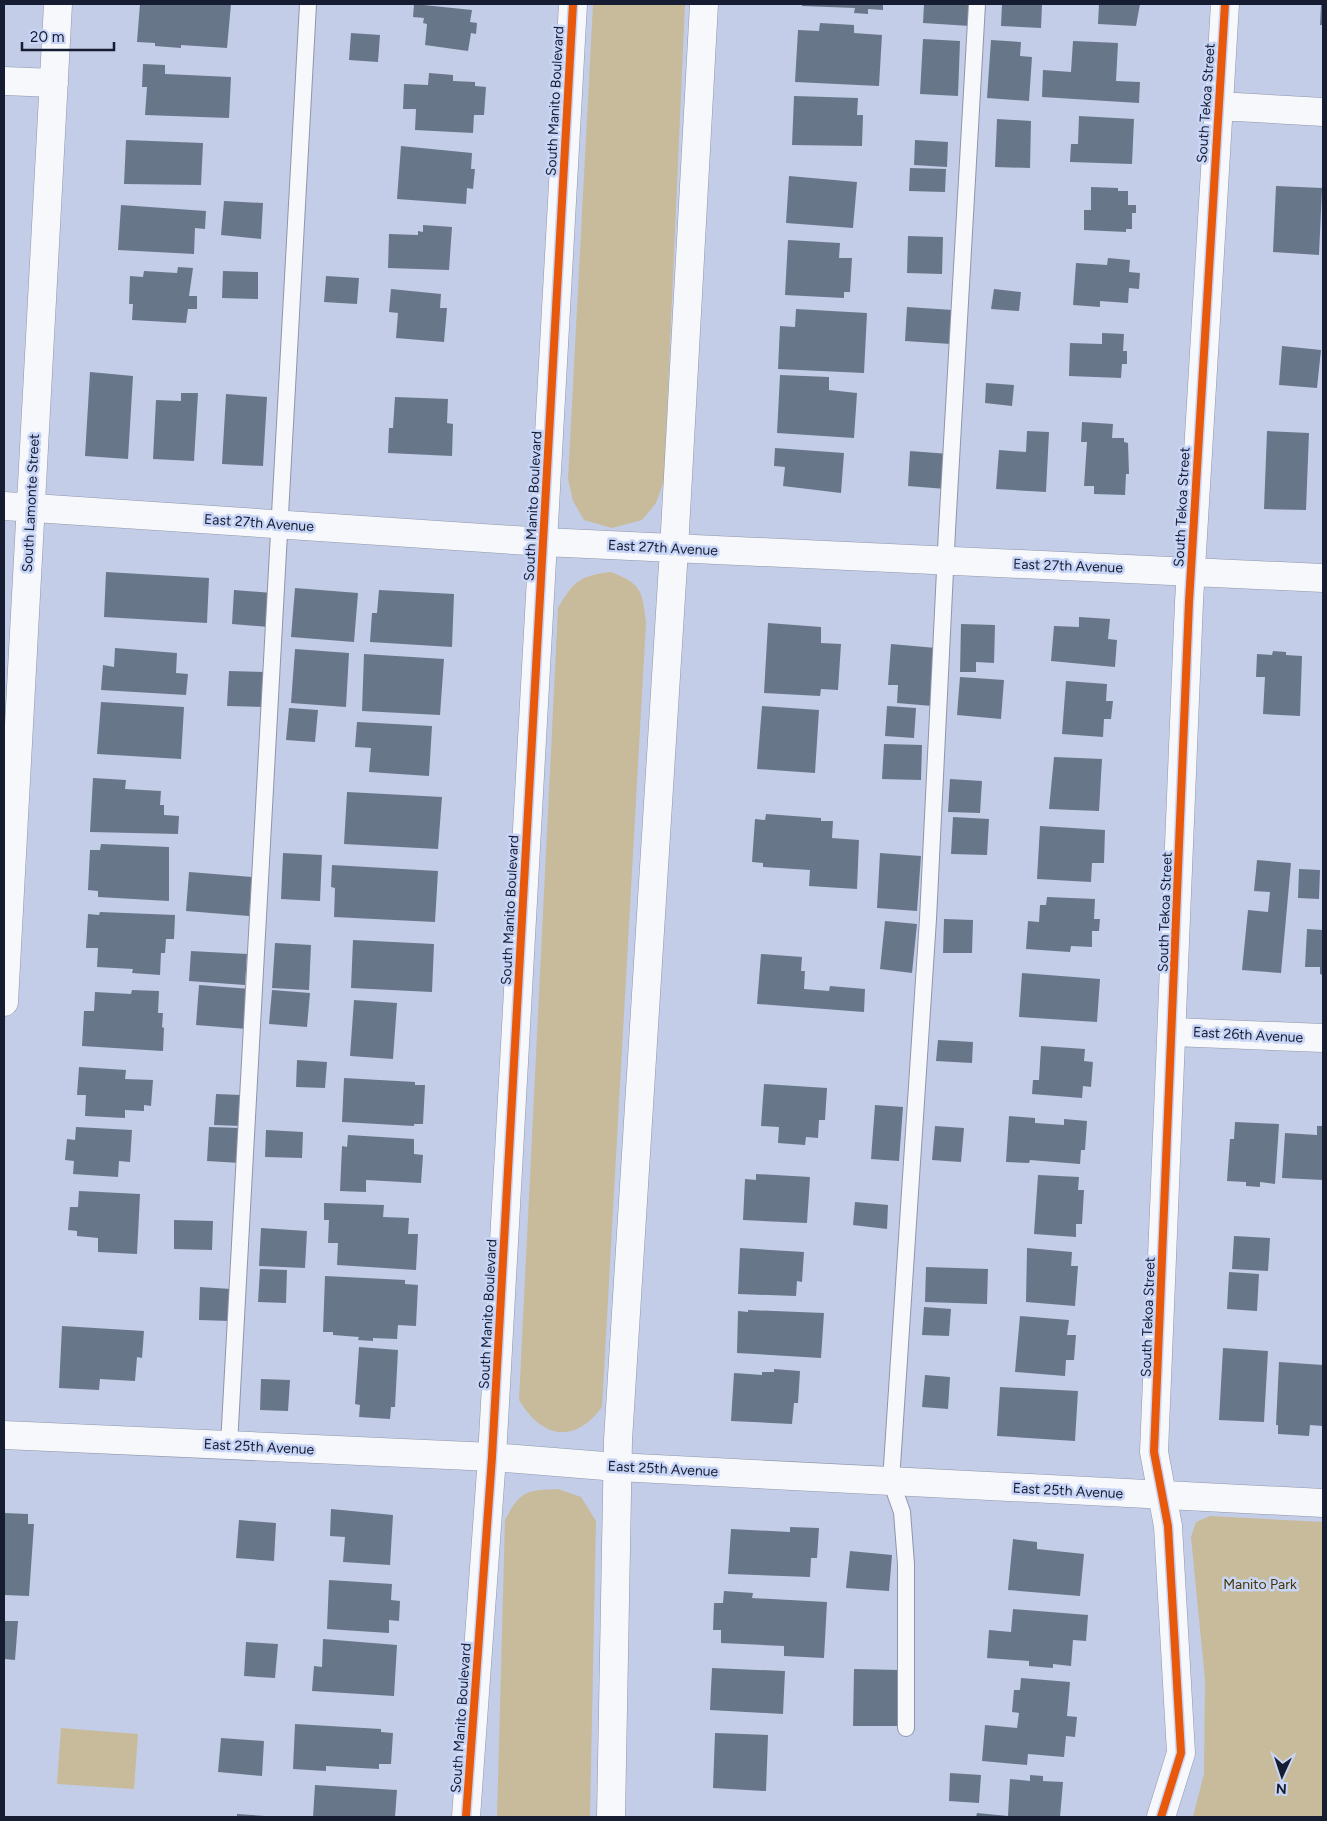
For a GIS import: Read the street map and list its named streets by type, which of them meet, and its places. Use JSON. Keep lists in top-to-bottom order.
{
  "streets": {
    "street": [
      "South Manito Boulevard",
      "South Tekoa Street",
      "South Lamonte Street",
      "East 27th Avenue",
      "East 26th Avenue",
      "East 25th Avenue"
    ]
  },
  "crossings": [
    ["South Manito Boulevard", "East 27th Avenue"],
    ["South Manito Boulevard", "East 25th Avenue"],
    ["South Tekoa Street", "East 27th Avenue"],
    ["South Tekoa Street", "East 26th Avenue"],
    ["South Tekoa Street", "East 25th Avenue"],
    ["South Lamonte Street", "East 27th Avenue"]
  ],
  "parks": ["Manito Park"],
  "scale_bar": "20 m",
  "north": "bottom"
}
